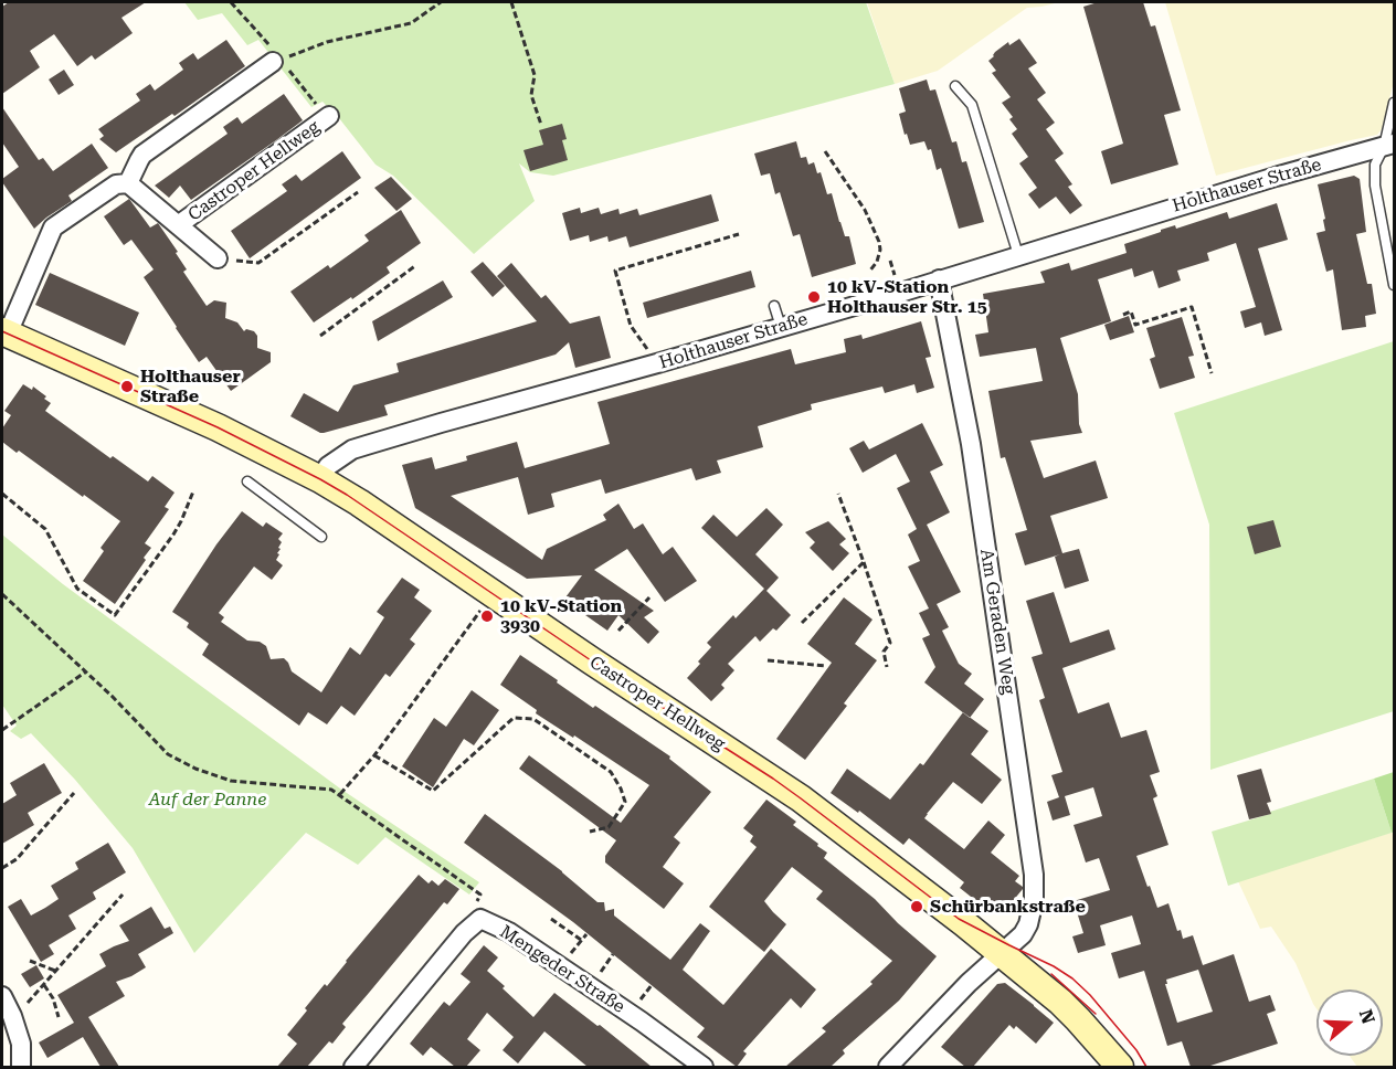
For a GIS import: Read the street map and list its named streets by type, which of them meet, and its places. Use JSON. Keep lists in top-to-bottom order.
{
  "streets": {
    "main road": ["Castroper Hellweg"],
    "street": ["Holthauser Straße", "Am Geraden Weg", "Mengeder Straße"]
  },
  "crossings": [
    ["Castroper Hellweg", "Holthauser Straße"],
    ["Castroper Hellweg", "Am Geraden Weg"],
    ["Holthauser Straße", "Am Geraden Weg"]
  ],
  "parks": ["Auf der Panne"],
  "places": [
    "10 kV-Station Holthauser Str. 15",
    "Holthauser Straße",
    "10 kV-Station 3930",
    "Schürbankstraße"
  ],
  "north": "right"
}
